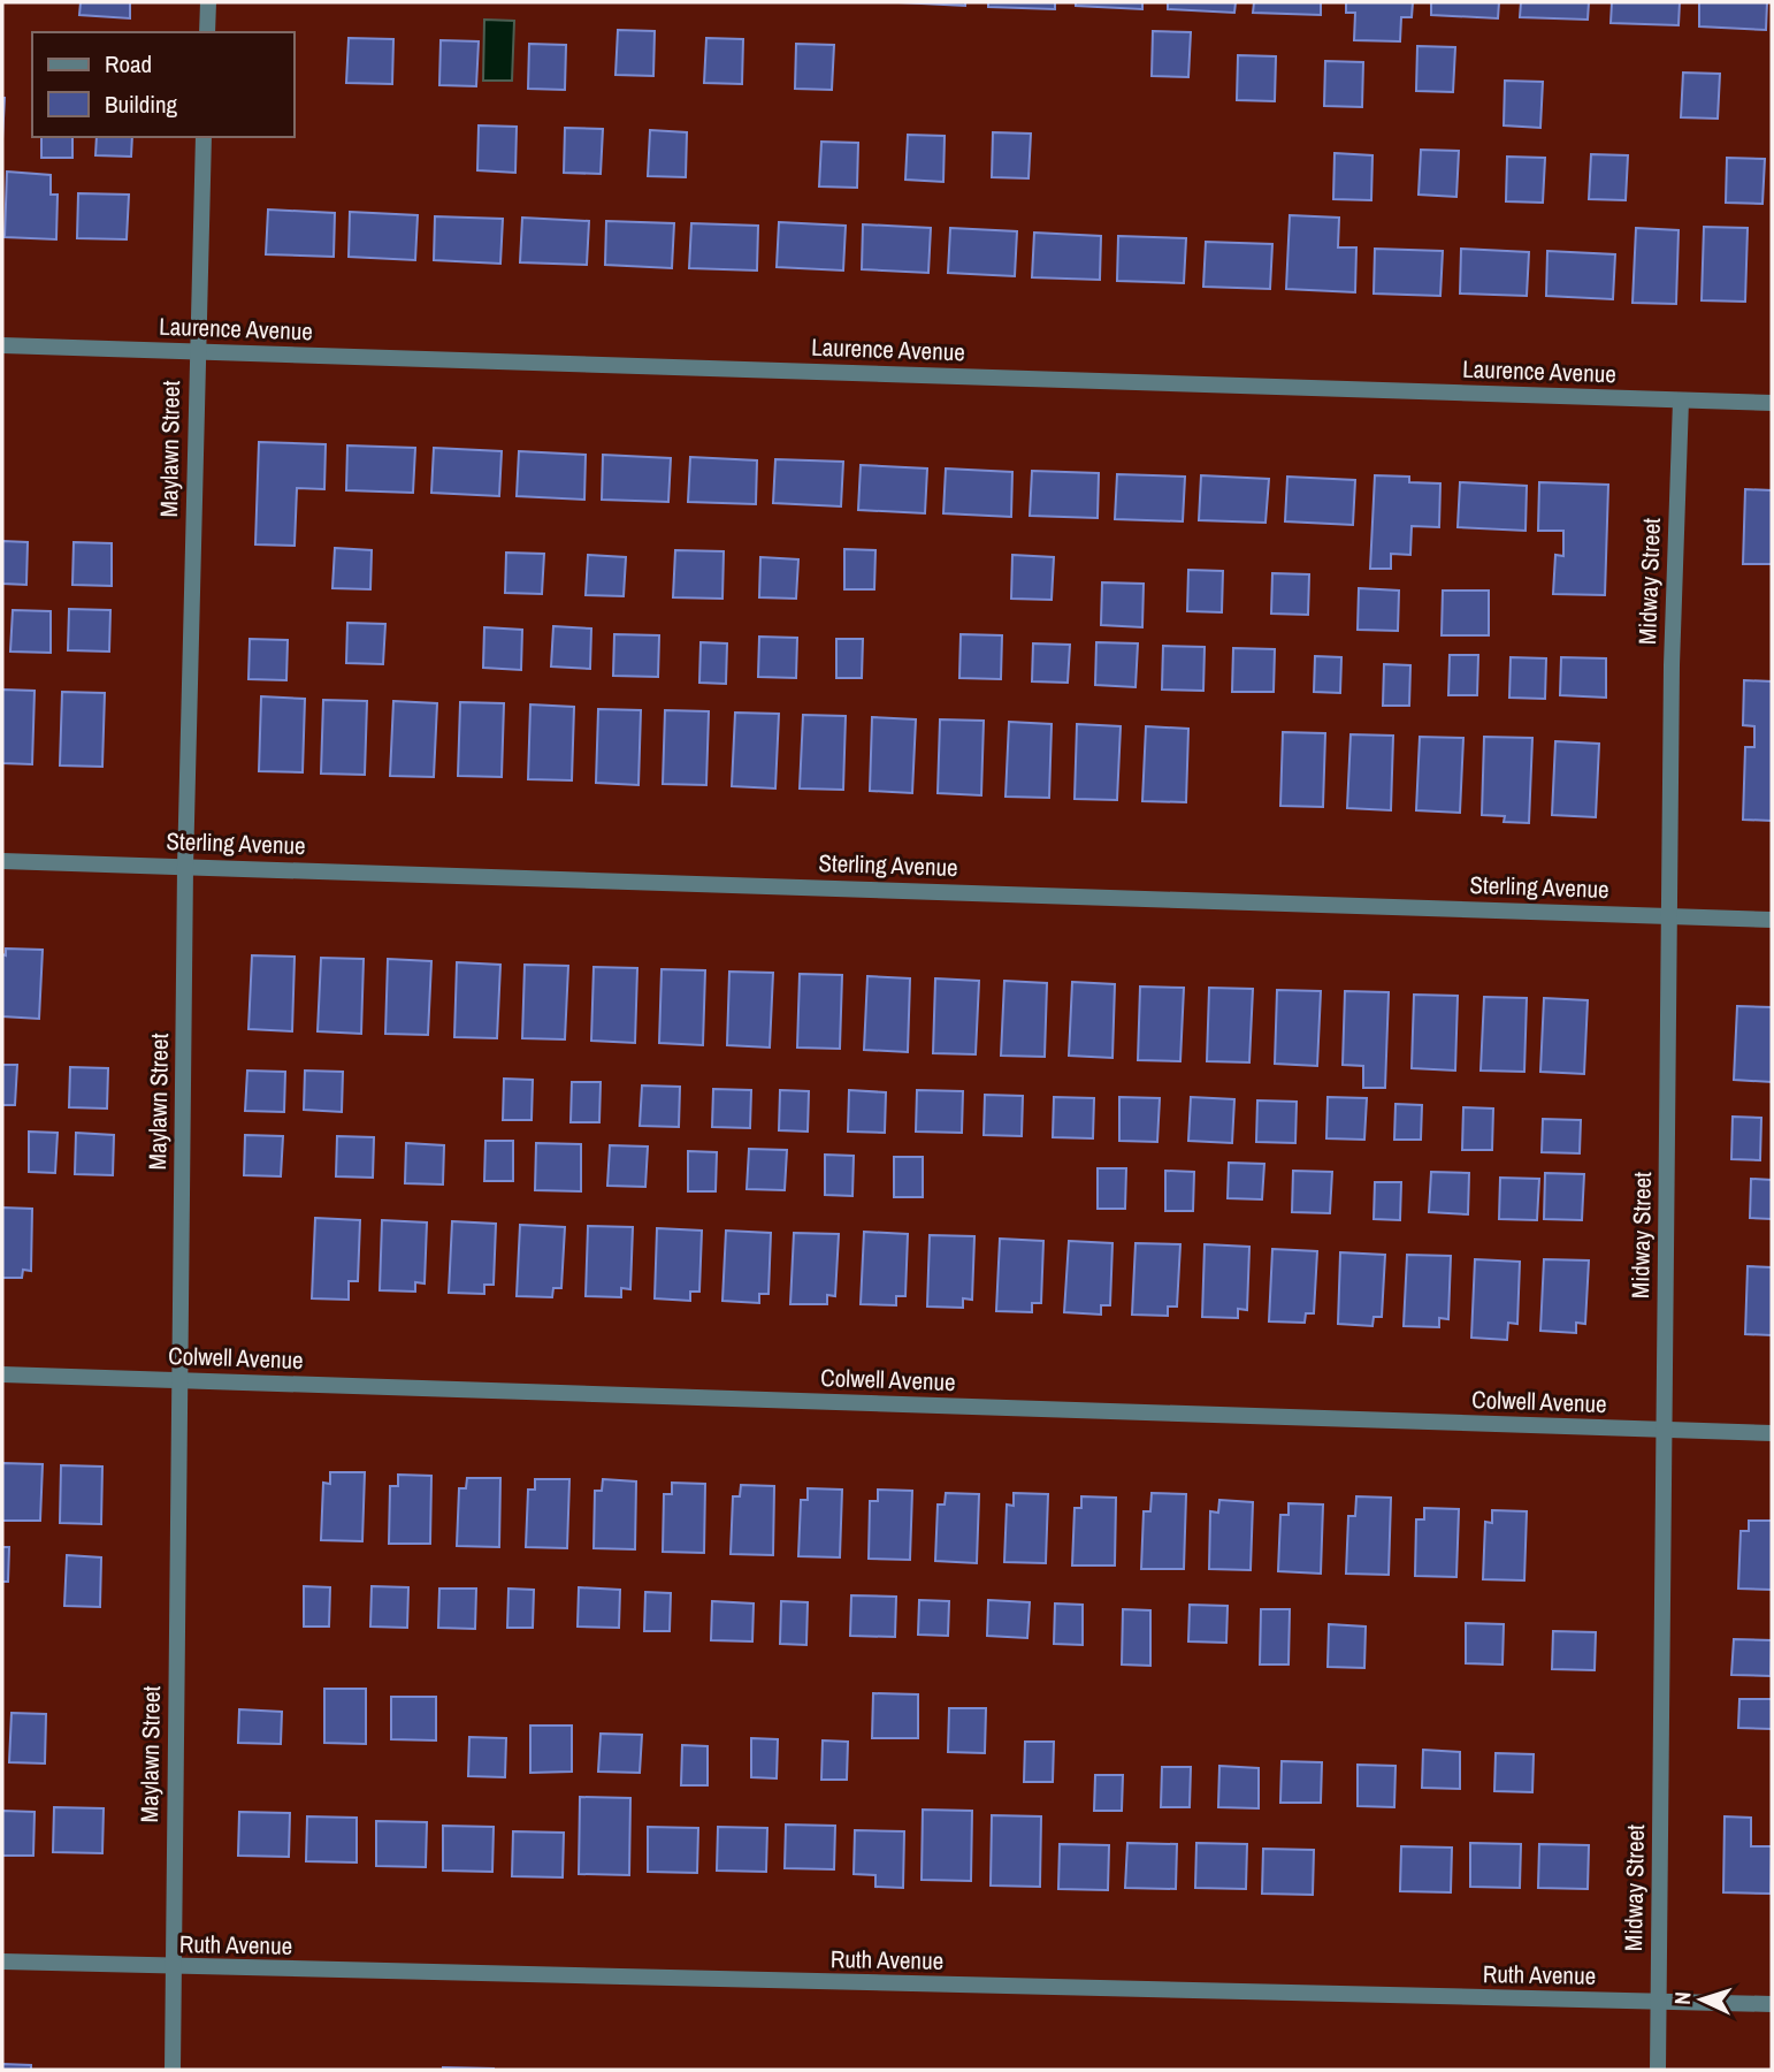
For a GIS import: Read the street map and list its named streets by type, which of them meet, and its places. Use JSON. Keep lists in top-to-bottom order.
{
  "streets": {
    "street": [
      "Laurence Avenue",
      "Maylawn Street",
      "Midway Street",
      "Sterling Avenue",
      "Colwell Avenue",
      "Ruth Avenue"
    ]
  },
  "crossings": [
    ["Laurence Avenue", "Maylawn Street"],
    ["Laurence Avenue", "Midway Street"],
    ["Maylawn Street", "Sterling Avenue"],
    ["Maylawn Street", "Colwell Avenue"],
    ["Maylawn Street", "Ruth Avenue"],
    ["Midway Street", "Sterling Avenue"],
    ["Midway Street", "Colwell Avenue"],
    ["Midway Street", "Ruth Avenue"]
  ],
  "legend": ["Road", "Building"],
  "north": "left"
}
